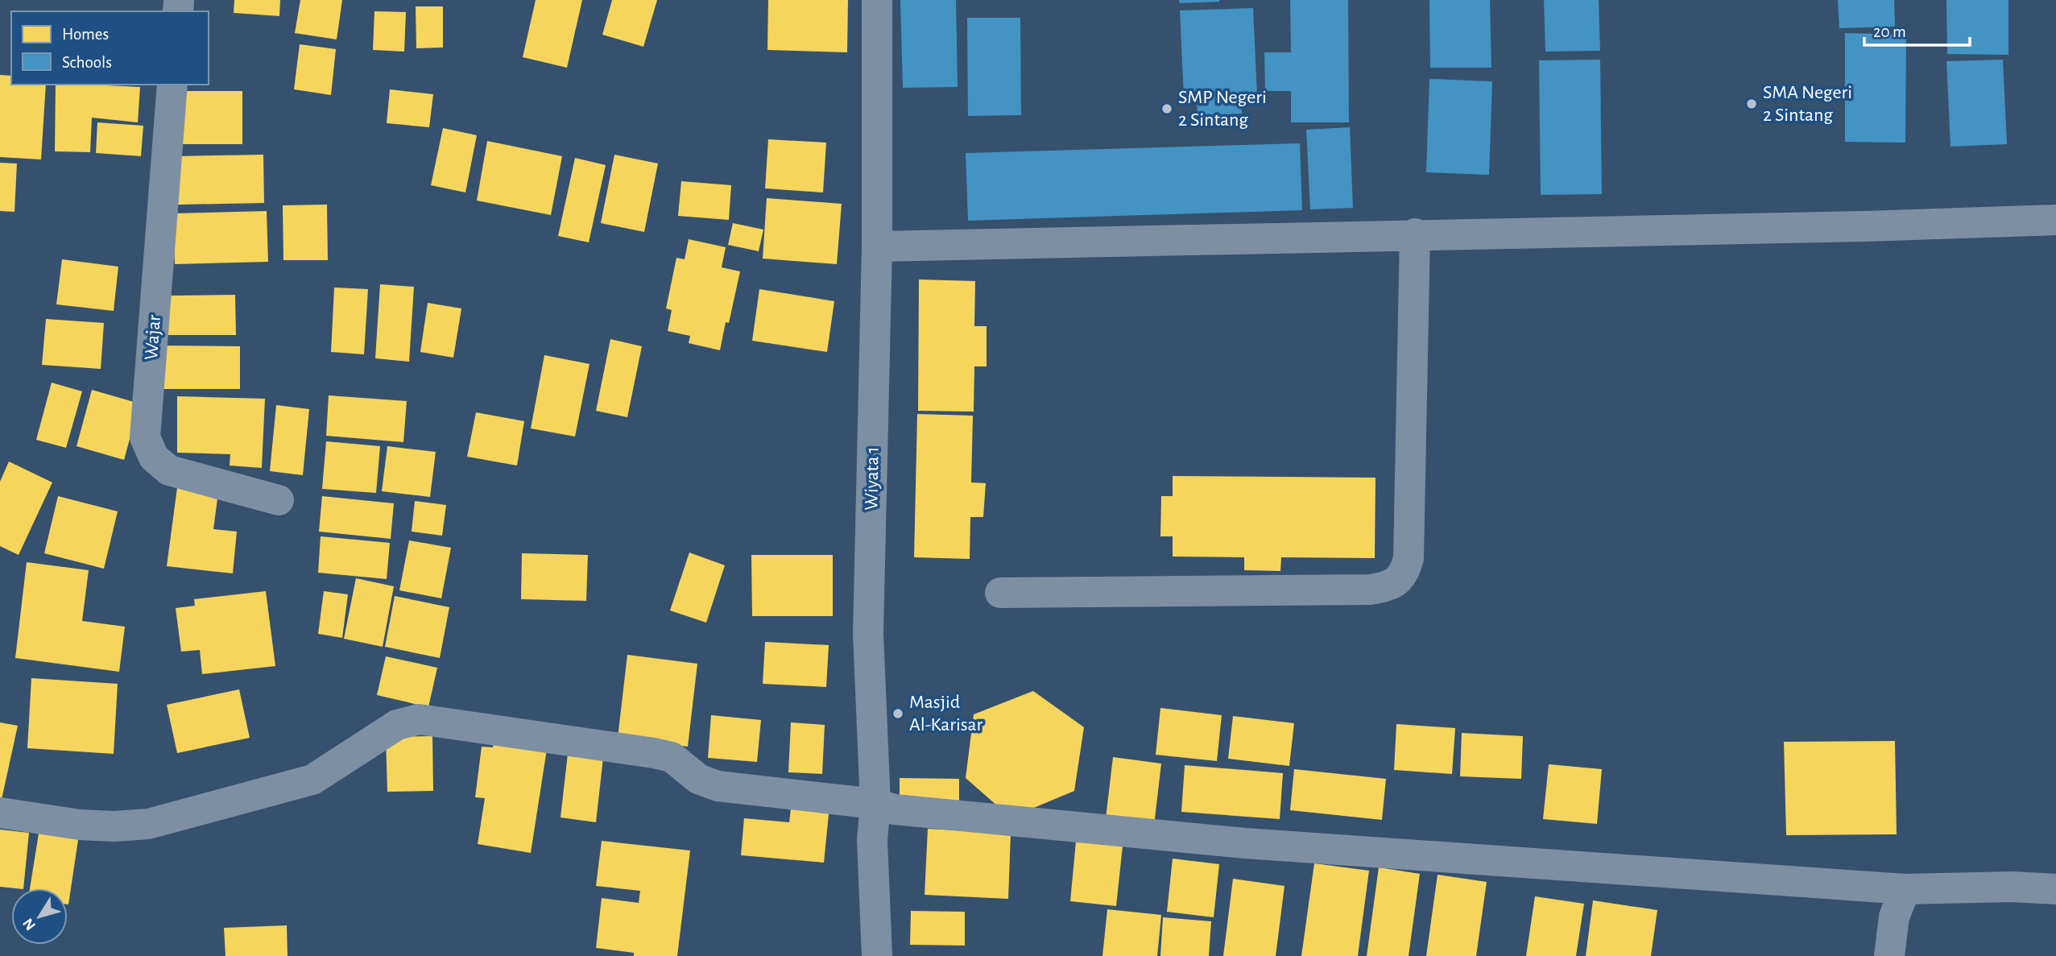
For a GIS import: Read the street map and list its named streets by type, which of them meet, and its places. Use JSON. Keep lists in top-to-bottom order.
{
  "streets": {
    "street": ["Wajar", "Wiyata 1"]
  },
  "places": ["SMA Negeri 2 Sintang", "SMP Negeri 2 Sintang", "Masjid Al-Karisar"],
  "legend": ["Homes", "Schools"],
  "scale_bar": "20 m",
  "north": "bottom left"
}
